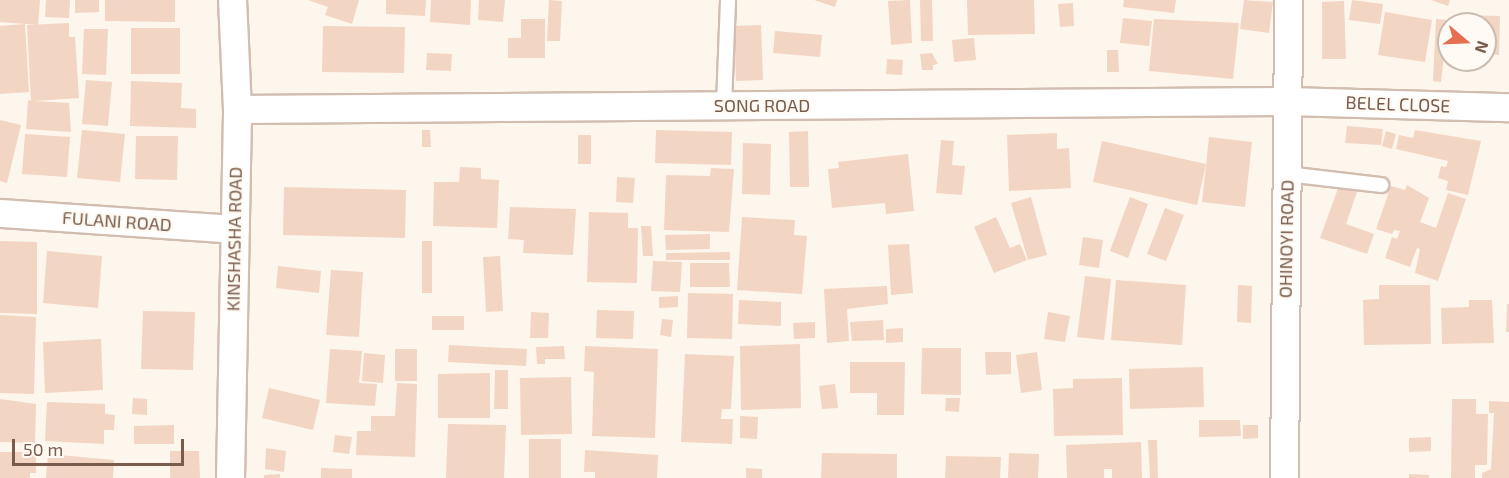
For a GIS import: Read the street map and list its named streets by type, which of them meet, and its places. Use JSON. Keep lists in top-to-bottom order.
{
  "streets": {
    "street": [
      "BELEL CLOSE",
      "SONG ROAD",
      "FULANI ROAD",
      "KINSHASHA ROAD",
      "OHINOYI ROAD"
    ]
  },
  "crossings": [
    ["BELEL CLOSE", "SONG ROAD"],
    ["BELEL CLOSE", "OHINOYI ROAD"],
    ["SONG ROAD", "KINSHASHA ROAD"],
    ["SONG ROAD", "OHINOYI ROAD"],
    ["FULANI ROAD", "KINSHASHA ROAD"]
  ],
  "scale_bar": "50 m",
  "north": "right"
}
